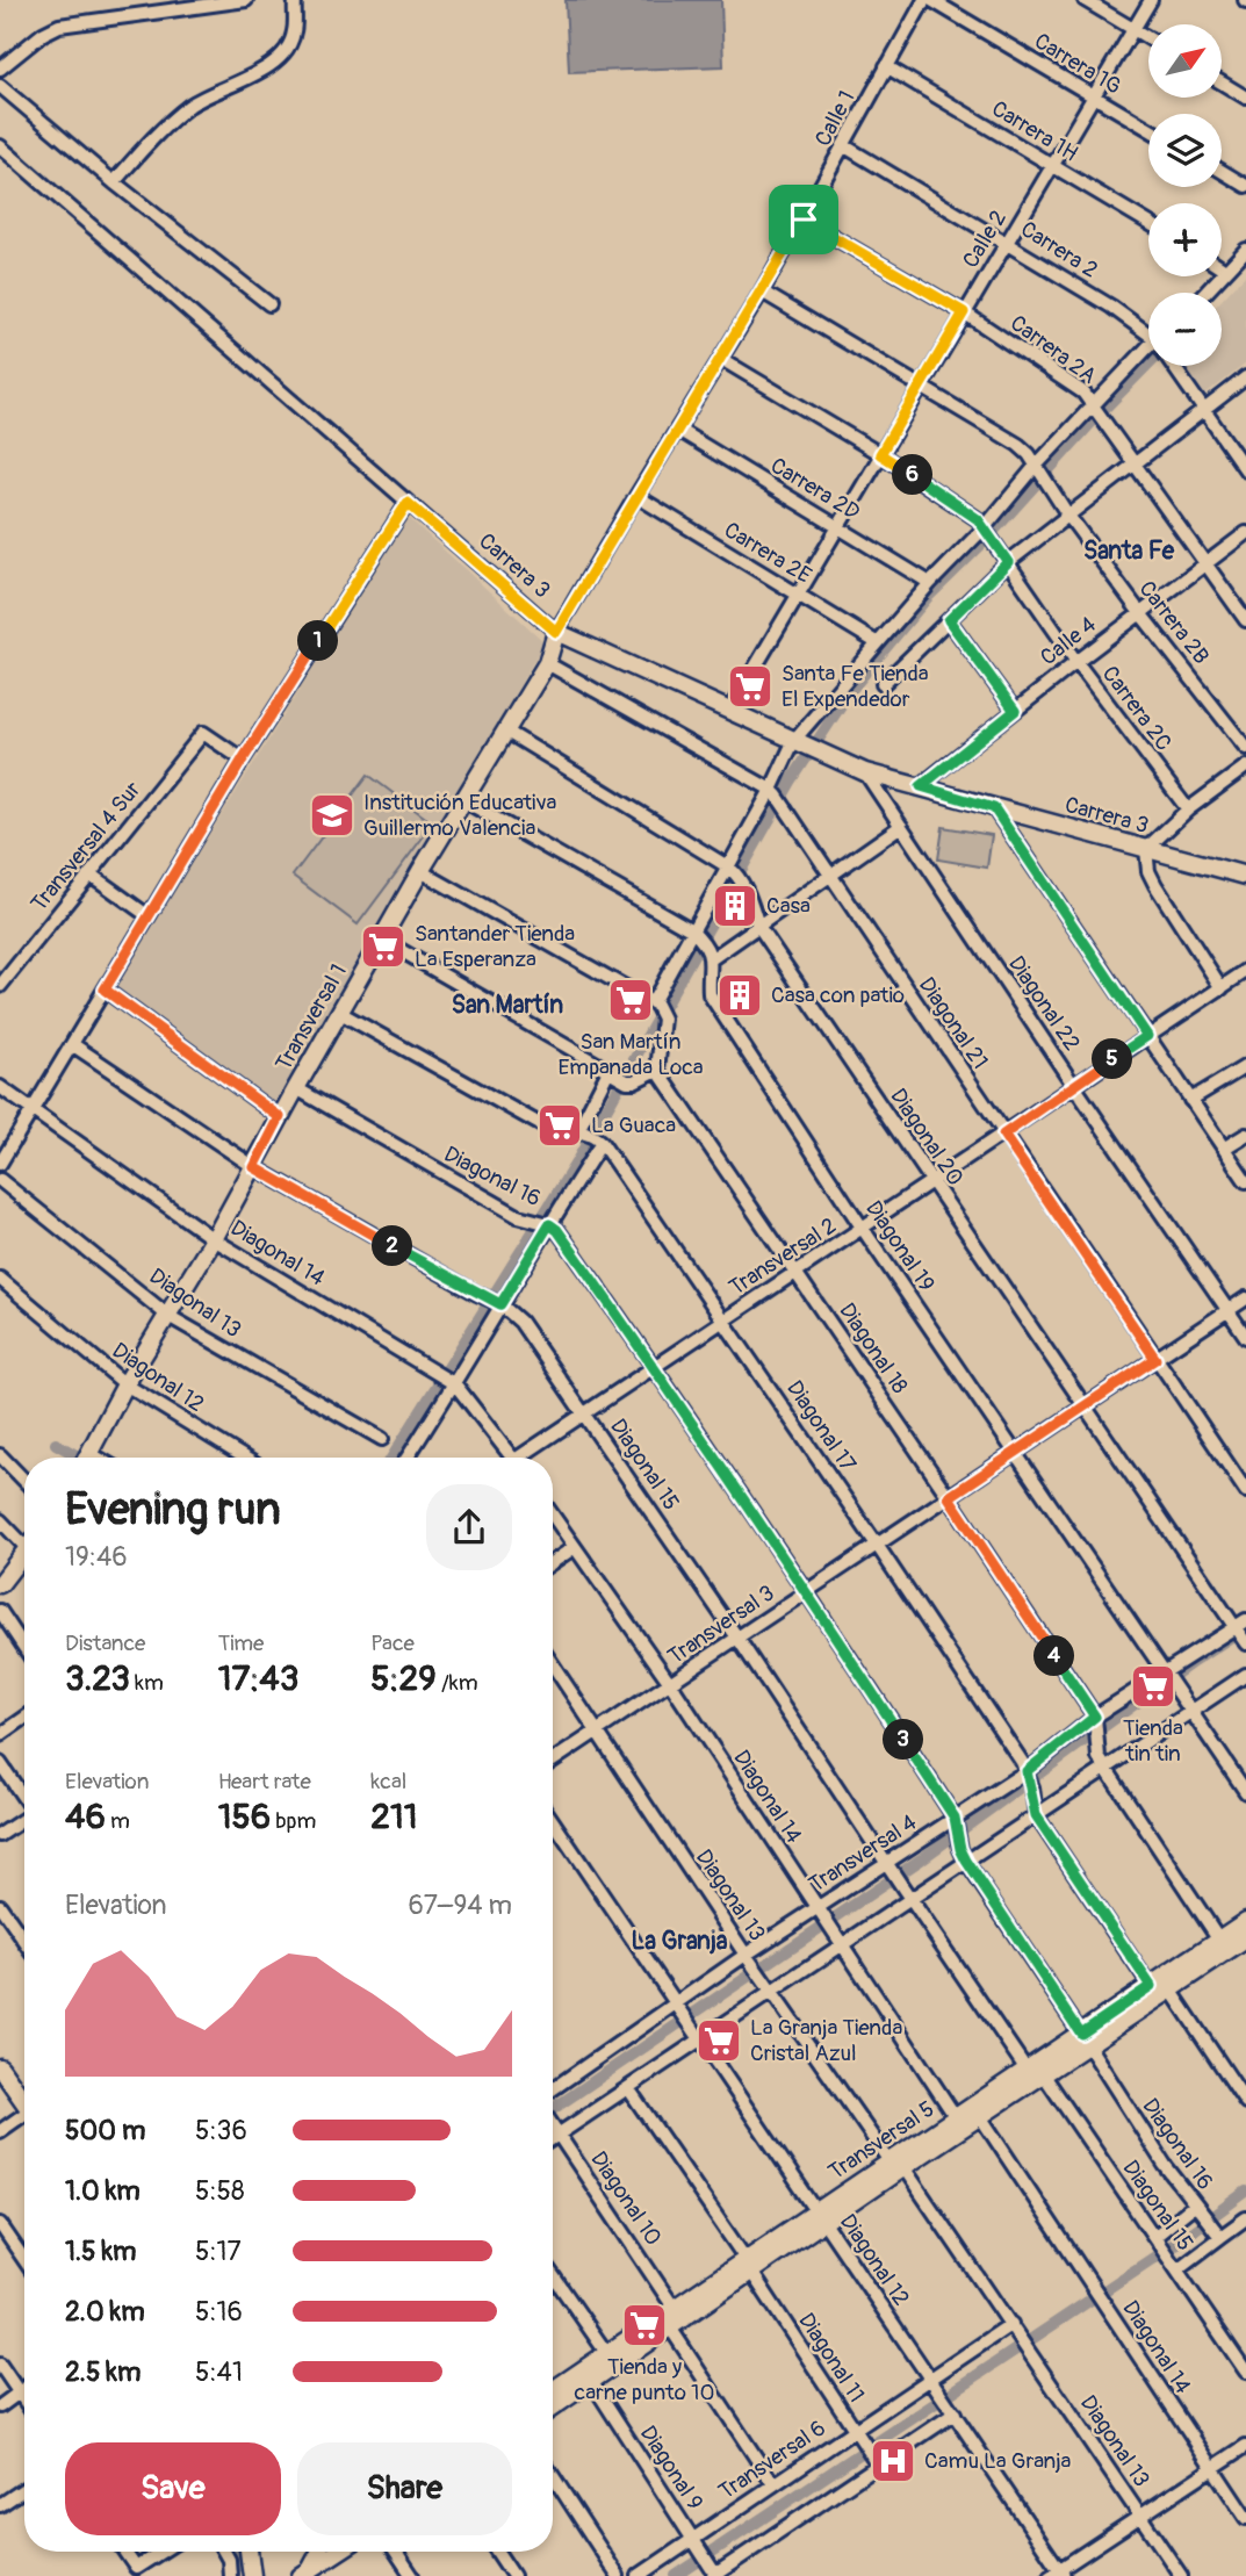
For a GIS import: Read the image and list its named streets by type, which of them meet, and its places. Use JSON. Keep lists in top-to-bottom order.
{
  "streets": {
    "street": [
      "Carrera 1G",
      "Calle 1",
      "Carrera 1H",
      "Calle 2",
      "Carrera 2",
      "Carrera 2A",
      "Carrera 2D",
      "Carrera 2E",
      "Carrera 3",
      "Carrera 2B",
      "Calle 4",
      "Carrera 2C",
      "Transversal 4 Sur",
      "Diagonal 22",
      "Transversal 1",
      "Diagonal 21",
      "Diagonal 20",
      "Diagonal 16",
      "Diagonal 19",
      "Diagonal 14",
      "Transversal 2",
      "Diagonal 13",
      "Diagonal 18",
      "Diagonal 12",
      "Diagonal 17",
      "Diagonal 15",
      "Transversal 3",
      "Transversal 4",
      "Transversal 5",
      "Diagonal 10",
      "Diagonal 11",
      "Transversal 6",
      "Diagonal 9"
    ]
  },
  "crossings": [
    ["Carrera 1G", "Calle 2"],
    ["Calle 1", "Carrera 1H"],
    ["Calle 1", "Carrera 2"],
    ["Calle 1", "Carrera 2A"],
    ["Calle 1", "Carrera 2D"],
    ["Calle 1", "Carrera 2E"],
    ["Calle 1", "Carrera 3"],
    ["Calle 1", "Carrera 2B"],
    ["Calle 1", "Carrera 2C"],
    ["Calle 1", "Transversal 1"],
    ["Carrera 1H", "Calle 2"],
    ["Calle 2", "Carrera 2"],
    ["Calle 2", "Carrera 2A"],
    ["Calle 2", "Carrera 2D"],
    ["Calle 2", "Carrera 2E"],
    ["Calle 2", "Carrera 3"],
    ["Calle 2", "Carrera 2B"],
    ["Calle 2", "Carrera 2C"],
    ["Carrera 2A", "Calle 4"],
    ["Carrera 3", "Calle 4"],
    ["Carrera 3", "Diagonal 22"],
    ["Carrera 3", "Transversal 1"],
    ["Carrera 2B", "Calle 4"],
    ["Calle 4", "Carrera 2C"],
    ["Diagonal 22", "Transversal 2"],
    ["Diagonal 22", "Transversal 3"],
    ["Transversal 1", "Diagonal 20"],
    ["Transversal 1", "Diagonal 16"],
    ["Transversal 1", "Diagonal 14"],
    ["Transversal 1", "Diagonal 13"],
    ["Transversal 1", "Diagonal 12"],
    ["Transversal 1", "Diagonal 15"],
    ["Diagonal 21", "Transversal 2"],
    ["Diagonal 21", "Transversal 3"],
    ["Diagonal 20", "Transversal 2"],
    ["Diagonal 20", "Transversal 3"],
    ["Diagonal 20", "Transversal 4"],
    ["Diagonal 16", "Transversal 2"],
    ["Diagonal 16", "Transversal 3"],
    ["Diagonal 16", "Transversal 4"],
    ["Diagonal 16", "Transversal 5"],
    ["Diagonal 19", "Transversal 2"],
    ["Diagonal 19", "Transversal 3"],
    ["Diagonal 19", "Transversal 4"],
    ["Diagonal 14", "Transversal 3"],
    ["Diagonal 14", "Transversal 4"],
    ["Diagonal 14", "Transversal 5"],
    ["Transversal 2", "Diagonal 18"],
    ["Transversal 2", "Diagonal 17"],
    ["Transversal 2", "Diagonal 15"],
    ["Diagonal 13", "Transversal 3"],
    ["Diagonal 13", "Transversal 4"],
    ["Diagonal 13", "Transversal 5"],
    ["Diagonal 13", "Transversal 6"],
    ["Diagonal 18", "Transversal 3"],
    ["Diagonal 18", "Transversal 4"],
    ["Diagonal 18", "Transversal 5"],
    ["Diagonal 12", "Transversal 4"],
    ["Diagonal 12", "Transversal 5"],
    ["Diagonal 12", "Transversal 6"],
    ["Diagonal 17", "Transversal 3"],
    ["Diagonal 17", "Transversal 4"],
    ["Diagonal 17", "Transversal 5"],
    ["Diagonal 15", "Transversal 3"],
    ["Diagonal 15", "Transversal 4"],
    ["Diagonal 15", "Transversal 5"],
    ["Transversal 5", "Diagonal 10"],
    ["Transversal 5", "Diagonal 11"],
    ["Transversal 5", "Diagonal 9"],
    ["Diagonal 11", "Transversal 6"],
    ["Transversal 6", "Diagonal 9"]
  ],
  "districts": ["Santa Fe", "San Martín", "La Granja"],
  "places": {
    "supermarket": [
      "Santa Fe Tienda El Expendedor",
      "Santander Tienda La Esperanza",
      "San Martín Empanada Loca",
      "La Guaca",
      "Tienda tin tin",
      "La Granja Tienda Cristal Azul",
      "Tienda y carne punto 10"
    ],
    "school or university": ["Institución Educativa Guillermo Valencia"],
    "building": ["Casa", "Casa con patio"],
    "hospital": ["Camu La Granja"]
  },
  "north": "top right",
  "page": {
    "map_buttons": ["+", "−"],
    "pins": [
      "6",
      "1",
      "5",
      "2",
      "4",
      "3"
    ],
    "heading": ["Evening run", "19:46"],
    "stats": [
      ["Distance", "3.23 km"],
      ["Time", "17:43"],
      ["Pace", "5:29 /km"],
      ["Elevation", "46 m"],
      ["Heart rate", "156 bpm"],
      ["kcal", "211"]
    ],
    "chart": ["Elevation", "67–94 m"],
    "list": [
      {
        "name": "500 m",
        "note": "5:36"
      },
      {
        "name": "1.0 km",
        "note": "5:58"
      },
      {
        "name": "1.5 km",
        "note": "5:17"
      },
      {
        "name": "2.0 km",
        "note": "5:16"
      },
      {
        "name": "2.5 km",
        "note": "5:41"
      }
    ],
    "buttons": ["Save", "Share"]
  }
}
